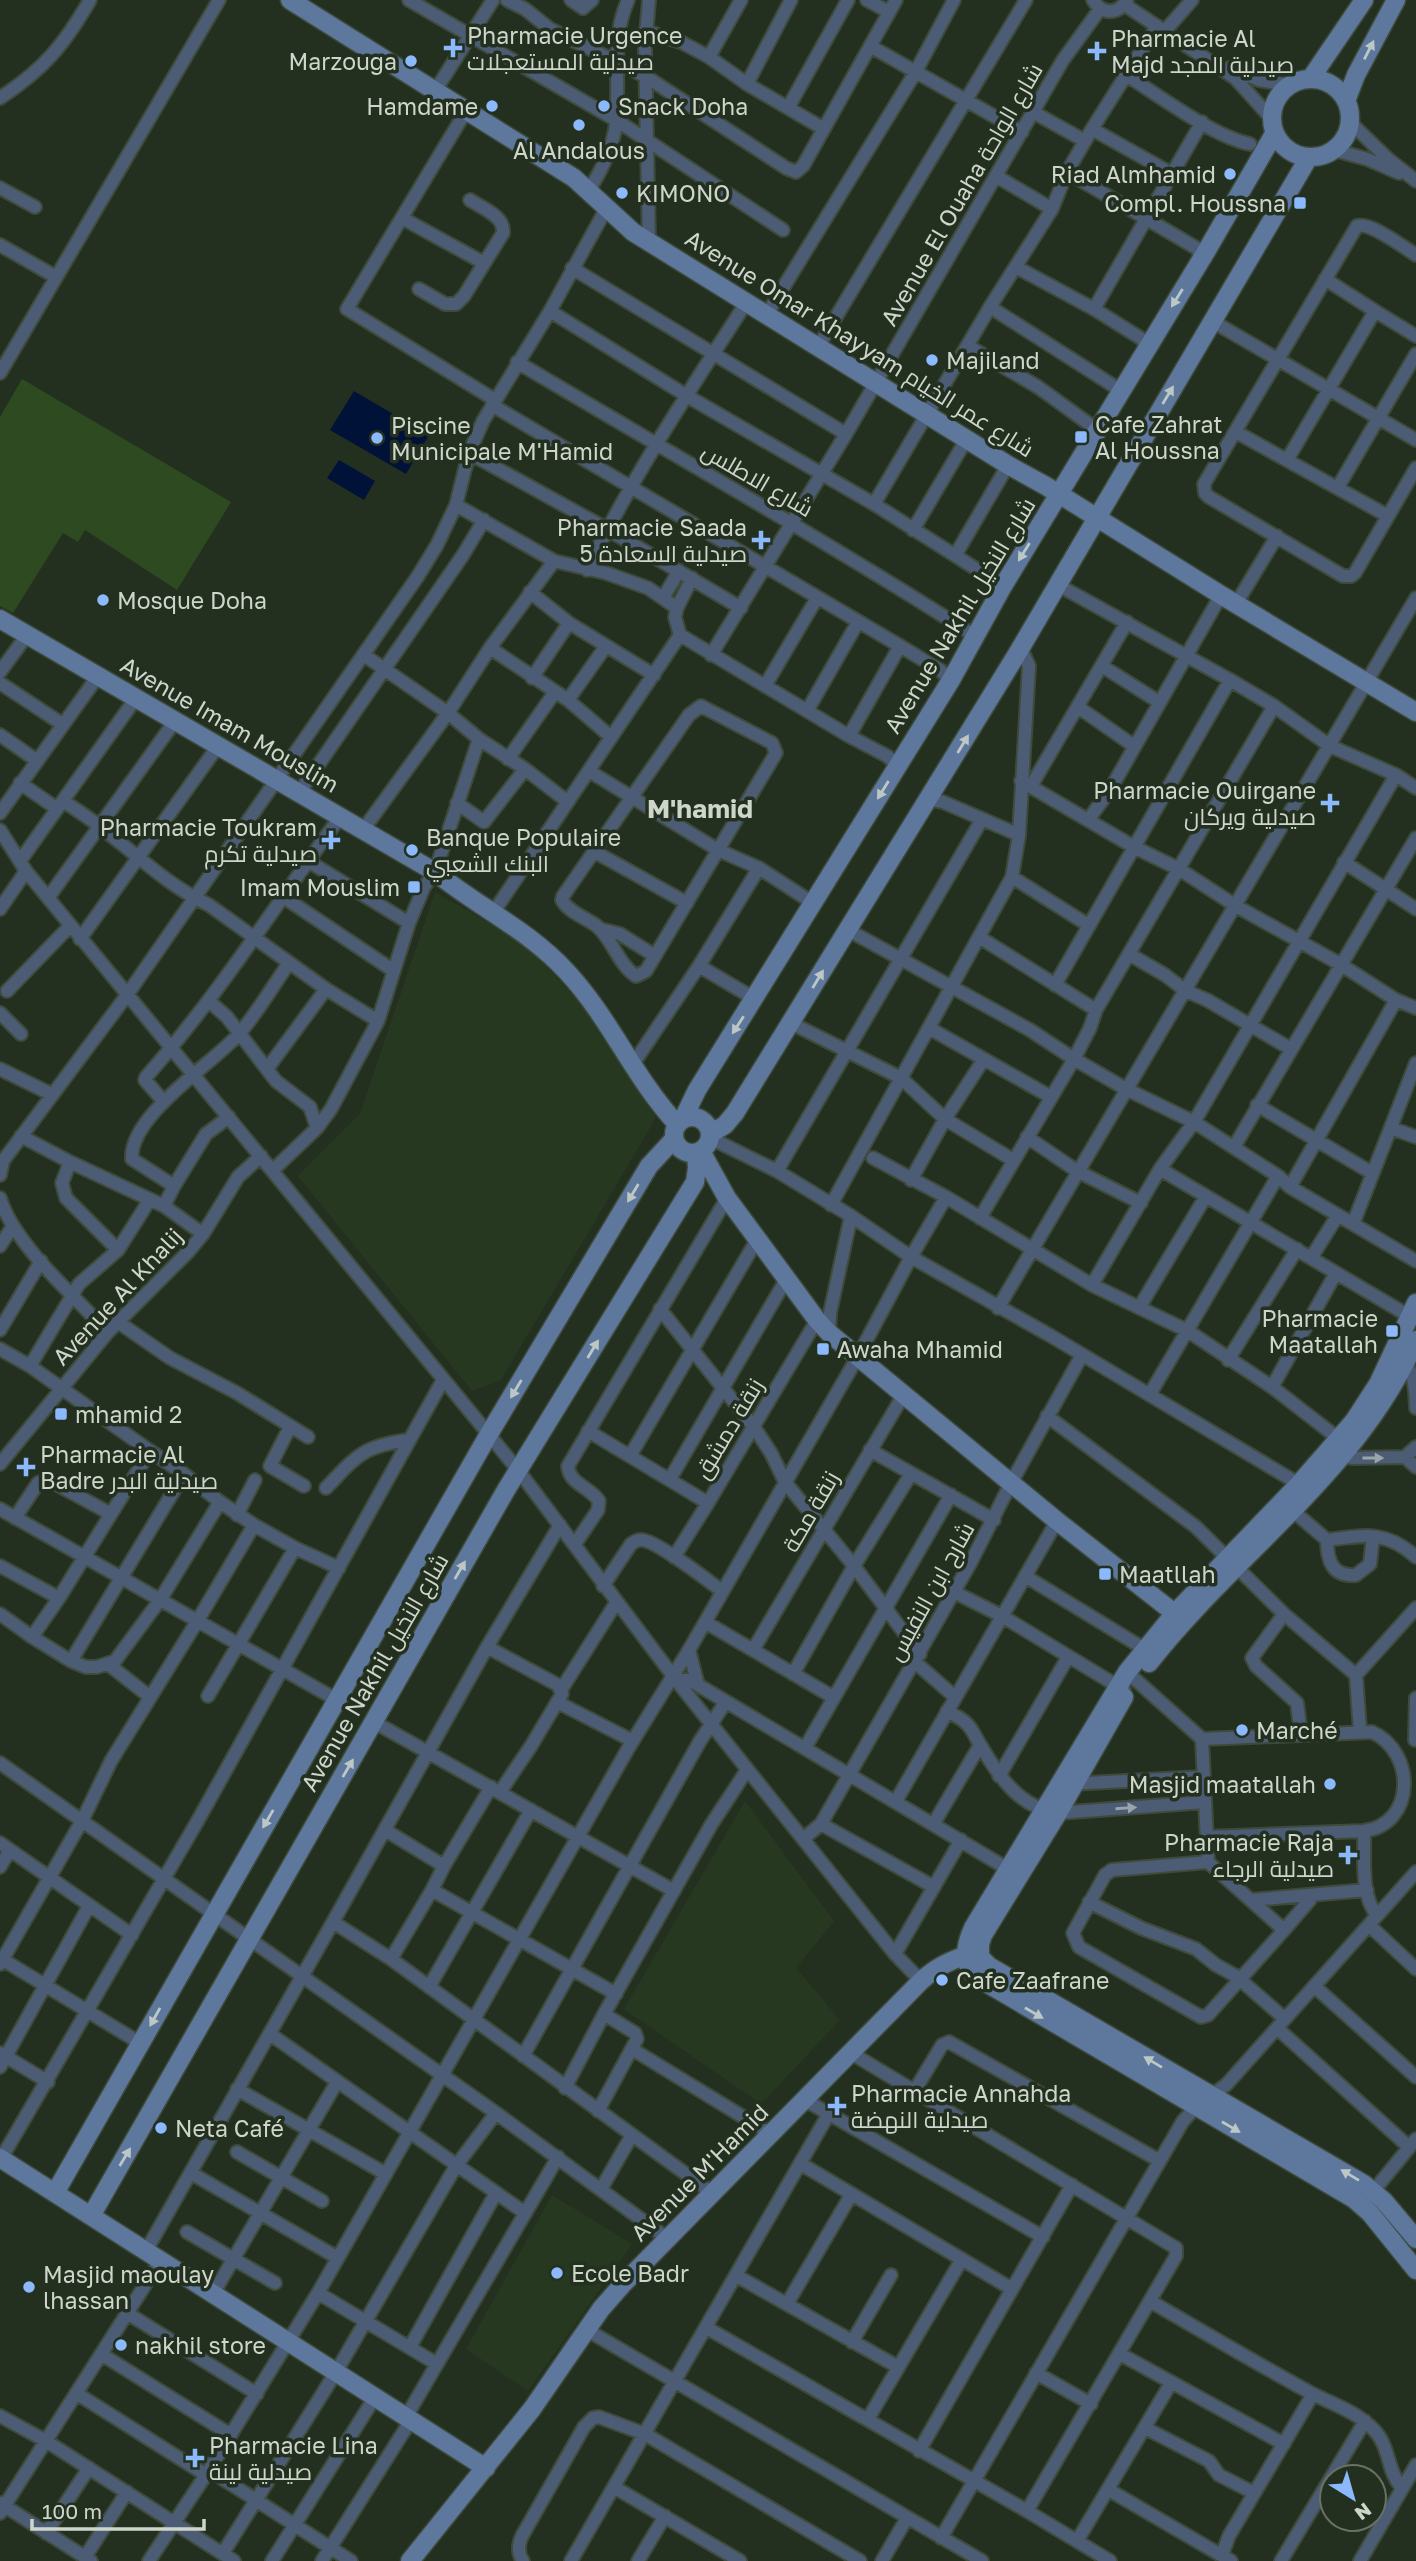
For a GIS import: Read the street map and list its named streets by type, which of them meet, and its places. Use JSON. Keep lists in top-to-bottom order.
{
  "streets": {
    "street": [
      "Avenue El Ouaha شارع الواحة",
      "Avenue Omar Khayyam شارع عمر الخيام",
      "شارع الاطلس",
      "Avenue Nakhil شارع النخيل",
      "Avenue Imam Mouslim",
      "Avenue Al Khalij",
      "زنقة دمشق",
      "زنقة مكة",
      "شارح ابن النفيس",
      "Avenue M'Hamid"
    ]
  },
  "crossings": [
    ["Avenue El Ouaha شارع الواحة", "Avenue Omar Khayyam شارع عمر الخيام"],
    ["Avenue El Ouaha شارع الواحة", "شارع الاطلس"],
    ["Avenue Omar Khayyam شارع عمر الخيام", "Avenue Nakhil شارع النخيل"],
    ["شارع الاطلس", "Avenue Nakhil شارع النخيل"],
    ["Avenue Nakhil شارع النخيل", "Avenue Imam Mouslim"]
  ],
  "districts": ["M'hamid"],
  "places": {
    "health": [
      "Pharmacie Urgence صيدلية المستعجلات",
      "Pharmacie Al Majd صيدلية المجد",
      "Pharmacie Saada 5 صيدلية السعادة",
      "Pharmacie Ouirgane صيدلية ويركان",
      "Pharmacie Toukram صيدلية تكرم",
      "Pharmacie Al Badre صيدلية البدر",
      "Pharmacie Raja صيدلية الرجاء",
      "Pharmacie Annahda صيدلية النهضة",
      "Pharmacie Lina صيدلية لينة"
    ],
    "other": [
      "Marzouga",
      "Hamdame",
      "Snack Doha",
      "Al Andalous",
      "Riad Almhamid",
      "KIMONO",
      "Majiland",
      "Piscine Municipale M'Hamid",
      "Mosque Doha",
      "Banque Populaire البنك الشعبي",
      "Marché",
      "Masjid maatallah",
      "Cafe Zaafrane",
      "Neta Café",
      "Ecole Badr",
      "Masjid maoulay lhassan",
      "nakhil store"
    ],
    "transit": [
      "Compl. Houssna",
      "Cafe Zahrat Al Houssna",
      "Imam Mouslim",
      "Pharmacie Maatallah",
      "Awaha Mhamid",
      "mhamid 2",
      "Maatllah"
    ]
  },
  "scale_bar": "100 m",
  "north": "bottom right"
}
